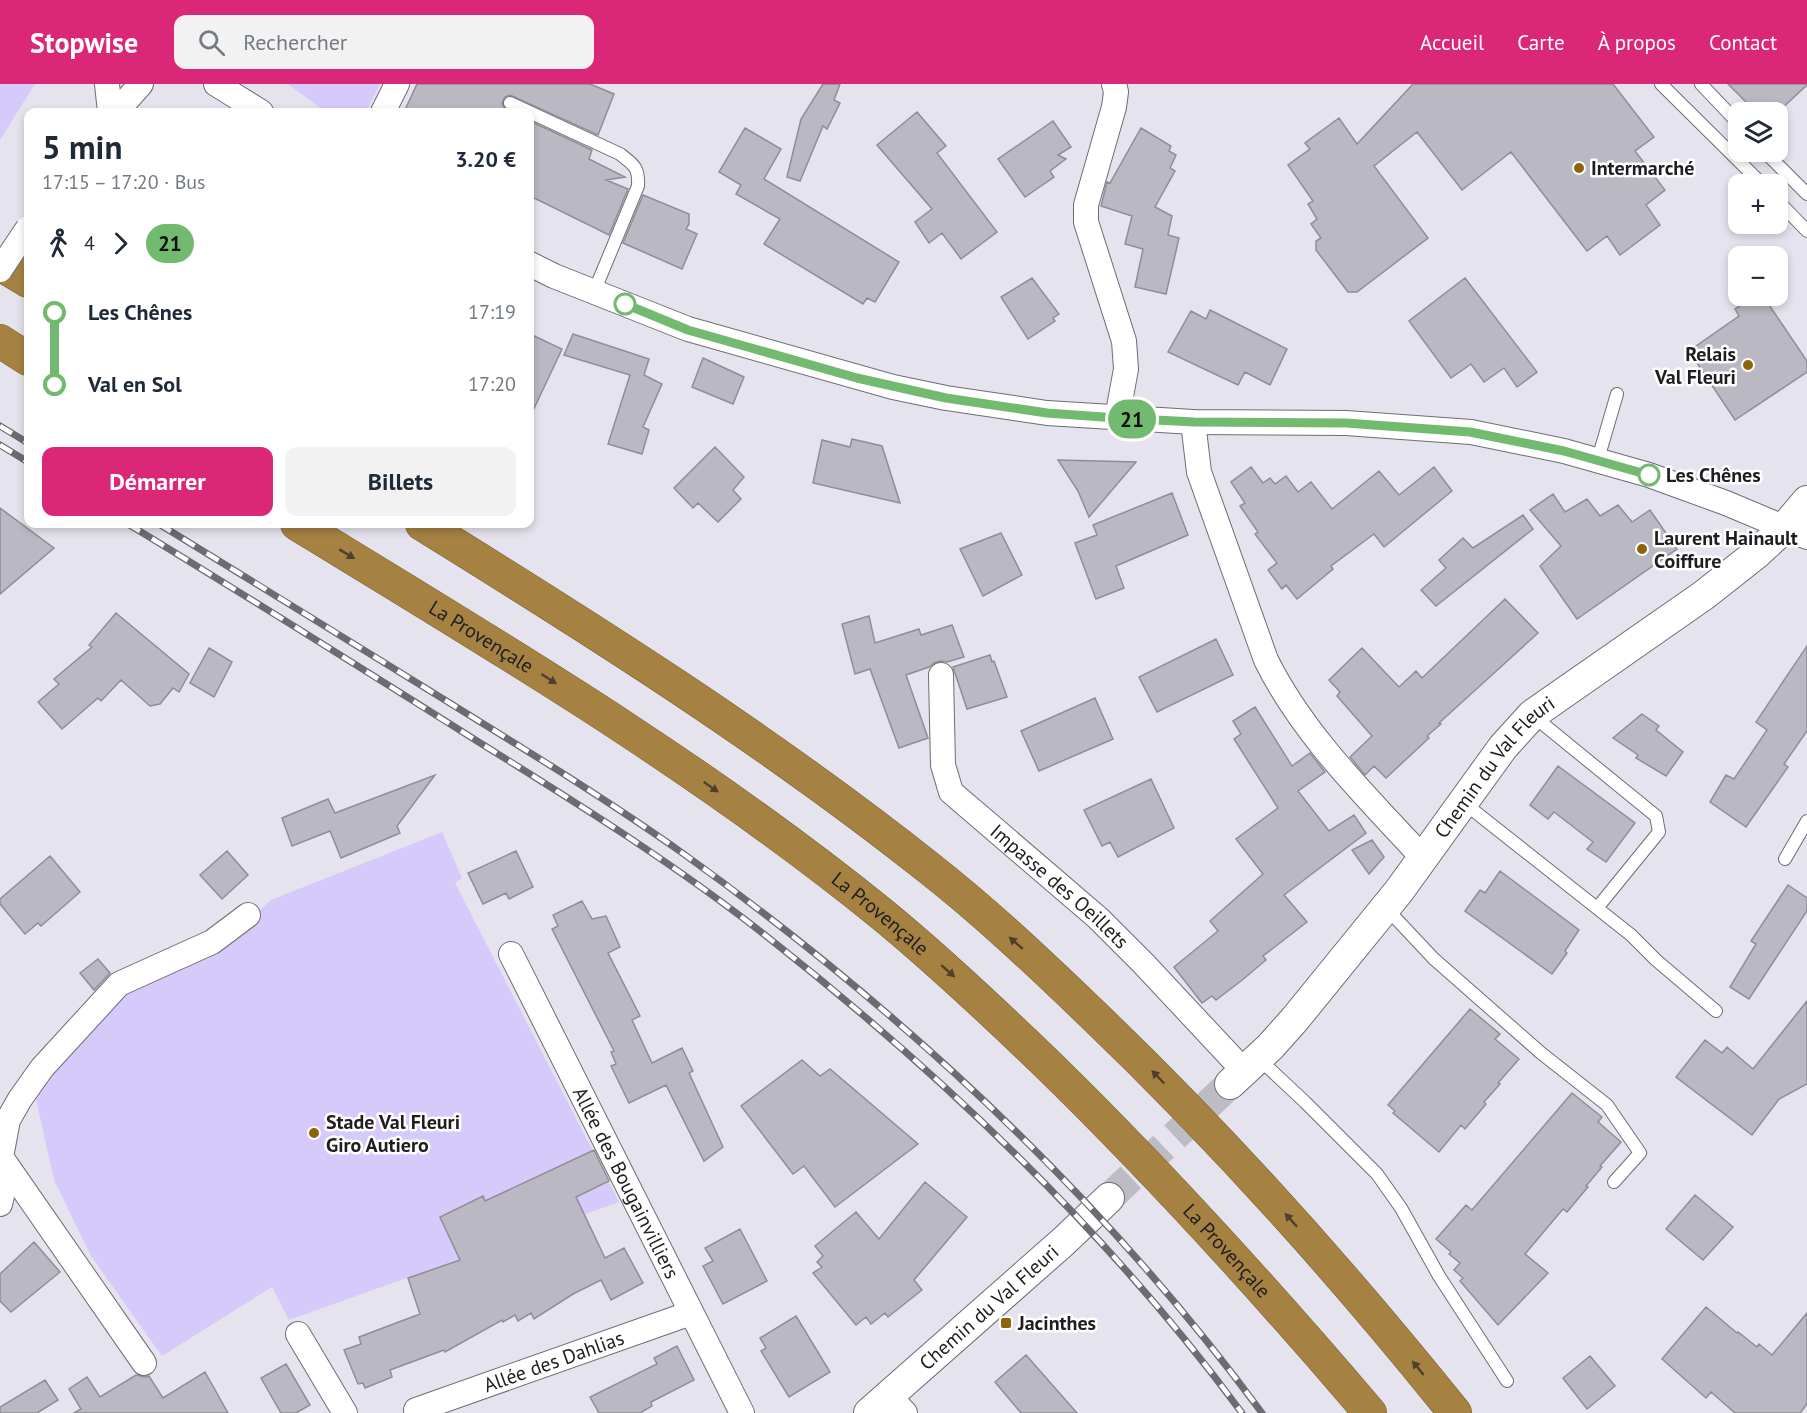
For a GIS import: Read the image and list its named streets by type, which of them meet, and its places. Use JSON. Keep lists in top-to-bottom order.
{
  "streets": {
    "highway": ["La Provençale"],
    "street": [
      "Chemin du Val Fleuri",
      "Impasse des Oeillets",
      "Allée des Bougainvilliers",
      "Allée des Dahlias"
    ]
  },
  "crossings": [
    ["Chemin du Val Fleuri", "Impasse des Oeillets"],
    ["Allée des Bougainvilliers", "Allée des Dahlias"]
  ],
  "places": {
    "other": [
      "Intermarché",
      "Relais Val Fleuri",
      "Les Chênes",
      "Laurent Hainault Coiffure",
      "Stade Val Fleuri Giro Autiero"
    ],
    "transit": ["Jacinthes"]
  },
  "lines": ["bus line 21"],
  "page": {
    "header": "Stopwise",
    "search": "Rechercher",
    "nav": [
      "Accueil",
      "Carte",
      "À propos",
      "Contact"
    ],
    "on_map": "21",
    "map_buttons": ["+", "−"],
    "heading": ["5 min", "17:15 – 17:20 · Bus", "3.20 €"],
    "legs": ["4", "21"],
    "list": [
      {
        "name": "Les Chênes",
        "value": "17:19"
      },
      {
        "name": "Val en Sol",
        "value": "17:20"
      }
    ],
    "buttons": ["Démarrer", "Billets"]
  }
}
